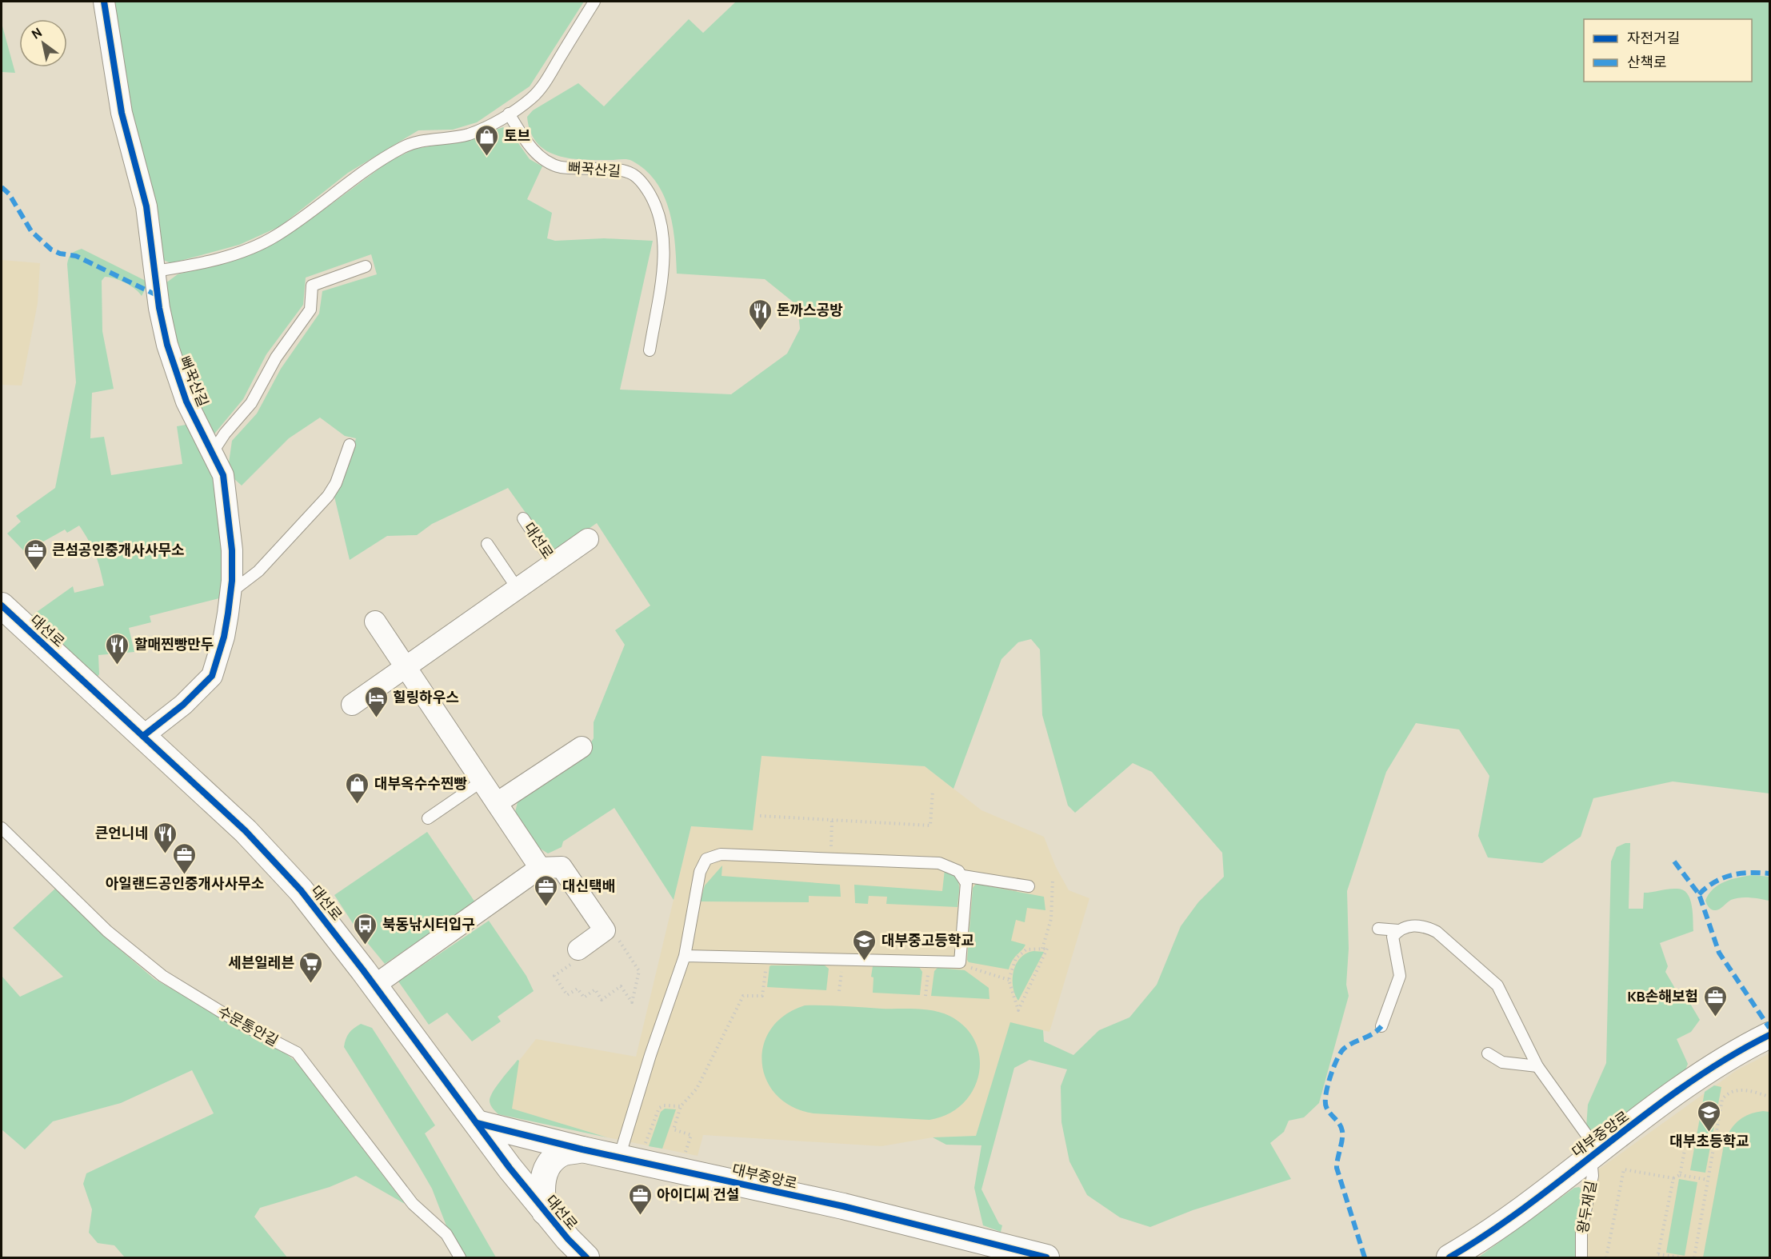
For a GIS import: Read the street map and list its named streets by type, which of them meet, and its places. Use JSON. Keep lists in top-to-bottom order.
{
  "streets": {
    "street": ["뻐꾹산길", "대선로", "대부중앙로"],
    "lane": ["수문통안길", "왕두재길"]
  },
  "crossings": [
    ["뻐꾹산길", "대선로"],
    ["대선로", "대부중앙로"],
    ["대부중앙로", "왕두재길"]
  ],
  "places": {
    "shop": ["토브", "대부옥수수찐빵"],
    "restaurant": ["돈까스공방", "할매찐빵만두", "큰언니네"],
    "office": [
      "큰섬공인중개사사무소",
      "아일랜드공인중개사사무소",
      "대신택배",
      "KB손해보험",
      "아이디씨 건설"
    ],
    "hotel": ["힐링하우스"],
    "bus stop": ["북동낚시터입구"],
    "school or university": ["대부중고등학교", "대부초등학교"],
    "supermarket": ["세븐일레븐"]
  },
  "legend": ["자전거길", "산책로"],
  "north": "top left"
}
